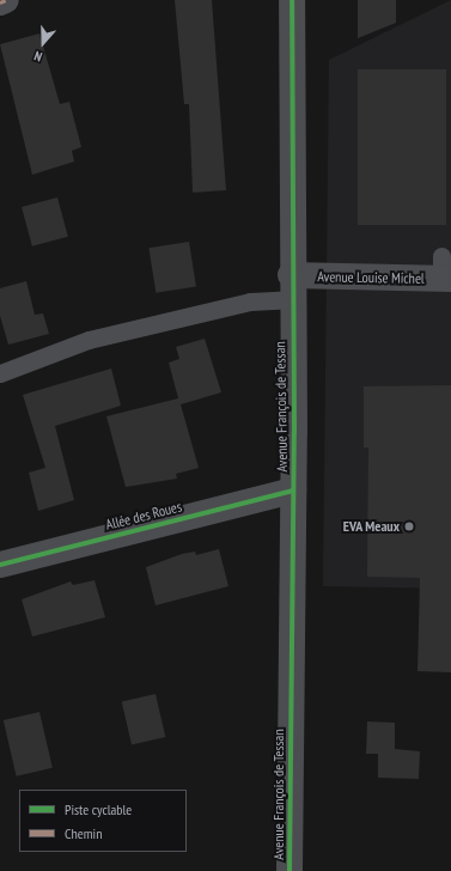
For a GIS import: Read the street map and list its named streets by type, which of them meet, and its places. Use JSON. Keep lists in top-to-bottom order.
{
  "streets": {
    "street": ["Avenue Louise Michel", "Avenue François de Tessan", "Allée des Roues"]
  },
  "crossings": [
    ["Avenue Louise Michel", "Avenue François de Tessan"],
    ["Avenue François de Tessan", "Allée des Roues"]
  ],
  "places": ["EVA Meaux"],
  "legend": ["Piste cyclable", "Chemin"],
  "north": "bottom"
}
